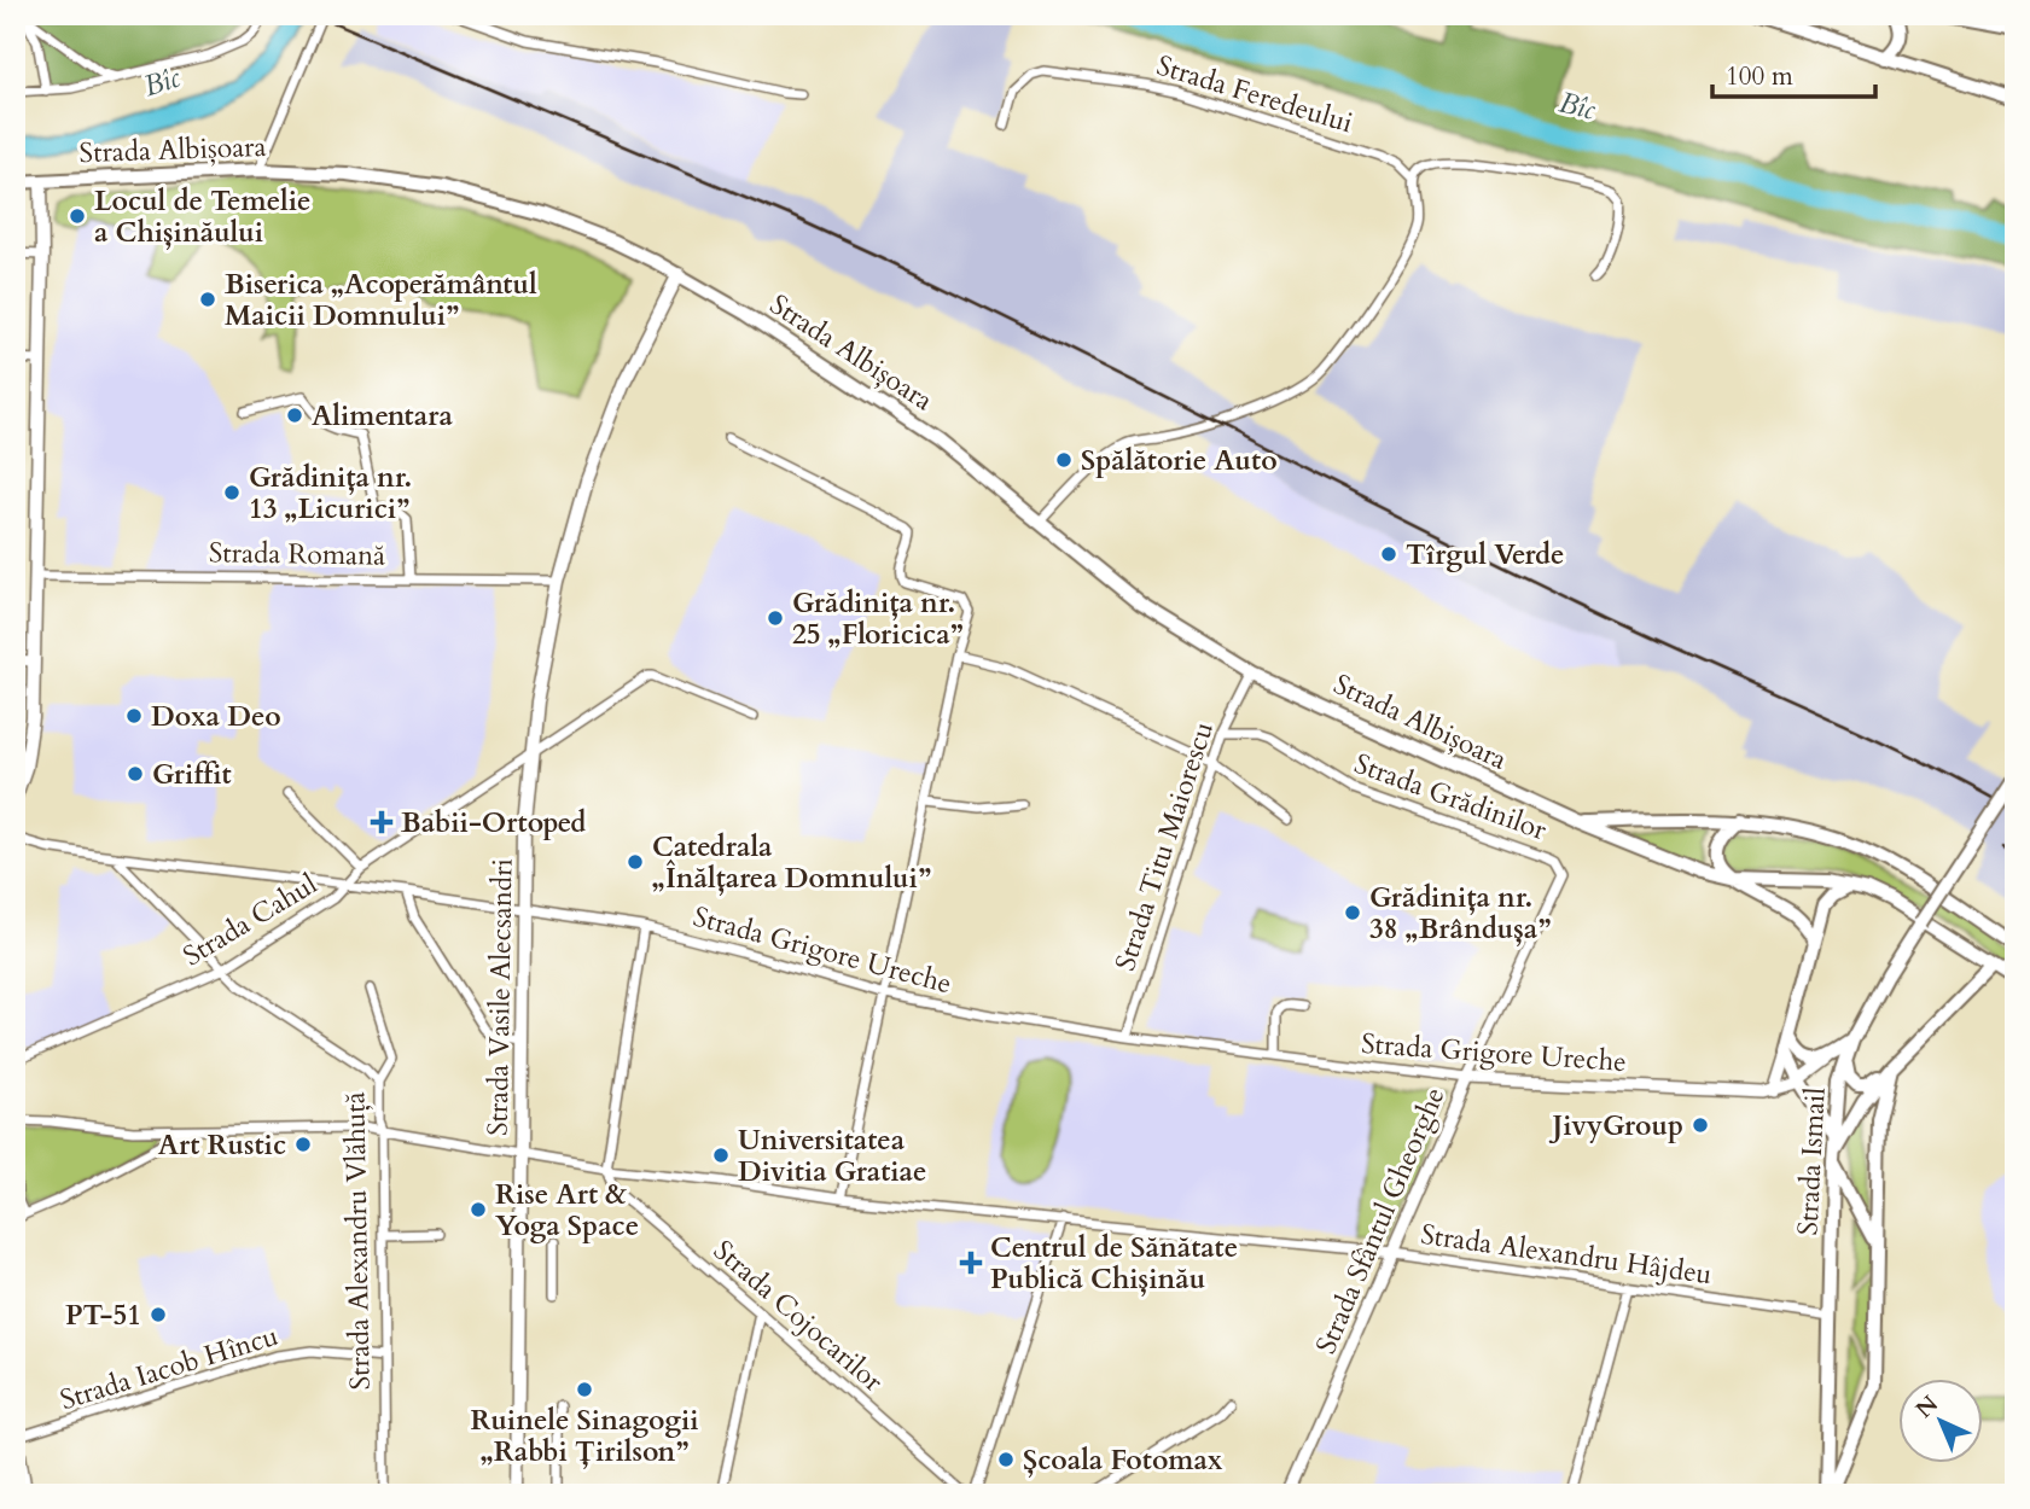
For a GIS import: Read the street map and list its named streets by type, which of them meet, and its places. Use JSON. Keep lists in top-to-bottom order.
{
  "streets": {
    "main road": ["Strada Albișoara", "Strada Vasile Alecsandri", "Strada Ismail"],
    "street": [
      "Strada Feredeului",
      "Strada Romană",
      "Strada Grădinilor",
      "Strada Titu Maiorescu",
      "Strada Cahul",
      "Strada Grigore Ureche",
      "Strada Sfântul Gheorghe",
      "Strada Alexandru Vlăhuță",
      "Strada Alexandru Hâjdeu",
      "Strada Cojocarilor",
      "Strada Iacob Hîncu"
    ]
  },
  "crossings": [
    ["Strada Albișoara", "Strada Titu Maiorescu"],
    ["Strada Albișoara", "Strada Vasile Alecsandri"],
    ["Strada Romană", "Strada Vasile Alecsandri"],
    ["Strada Grădinilor", "Strada Titu Maiorescu"],
    ["Strada Grădinilor", "Strada Sfântul Gheorghe"],
    ["Strada Titu Maiorescu", "Strada Grigore Ureche"],
    ["Strada Cahul", "Strada Grigore Ureche"],
    ["Strada Cahul", "Strada Vasile Alecsandri"],
    ["Strada Cahul", "Strada Alexandru Vlăhuță"],
    ["Strada Grigore Ureche", "Strada Vasile Alecsandri"],
    ["Strada Grigore Ureche", "Strada Sfântul Gheorghe"],
    ["Strada Grigore Ureche", "Strada Alexandru Vlăhuță"],
    ["Strada Vasile Alecsandri", "Strada Alexandru Hâjdeu"],
    ["Strada Ismail", "Strada Alexandru Hâjdeu"],
    ["Strada Sfântul Gheorghe", "Strada Alexandru Hâjdeu"],
    ["Strada Alexandru Vlăhuță", "Strada Alexandru Hâjdeu"],
    ["Strada Alexandru Vlăhuță", "Strada Iacob Hîncu"],
    ["Strada Alexandru Hâjdeu", "Strada Cojocarilor"]
  ],
  "water": ["Bîc"],
  "places": {
    "other": [
      "Locul de Temelie a Chișinăului",
      "Biserica „Acoperământul Maicii Domnului”",
      "Alimentara",
      "Spălătorie Auto",
      "Grădinița nr. 13 „Licurici”",
      "Tîrgul Verde",
      "Grădinița nr. 25 „Floricica”",
      "Doxa Deo",
      "Griffit",
      "Catedrala „Înălțarea Domnului”",
      "Grădinița nr. 38 „Brândușa”",
      "JivyGroup",
      "Art Rustic",
      "Universitatea Divitia Gratiae",
      "Rise Art & Yoga Space",
      "PT-51",
      "Ruinele Sinagogii „Rabbi Țirilson”",
      "Școala Fotomax"
    ],
    "health": ["Babii-Ortoped", "Centrul de Sănătate Publică Chișinău"]
  },
  "scale_bar": "100 m",
  "north": "top left"
}
